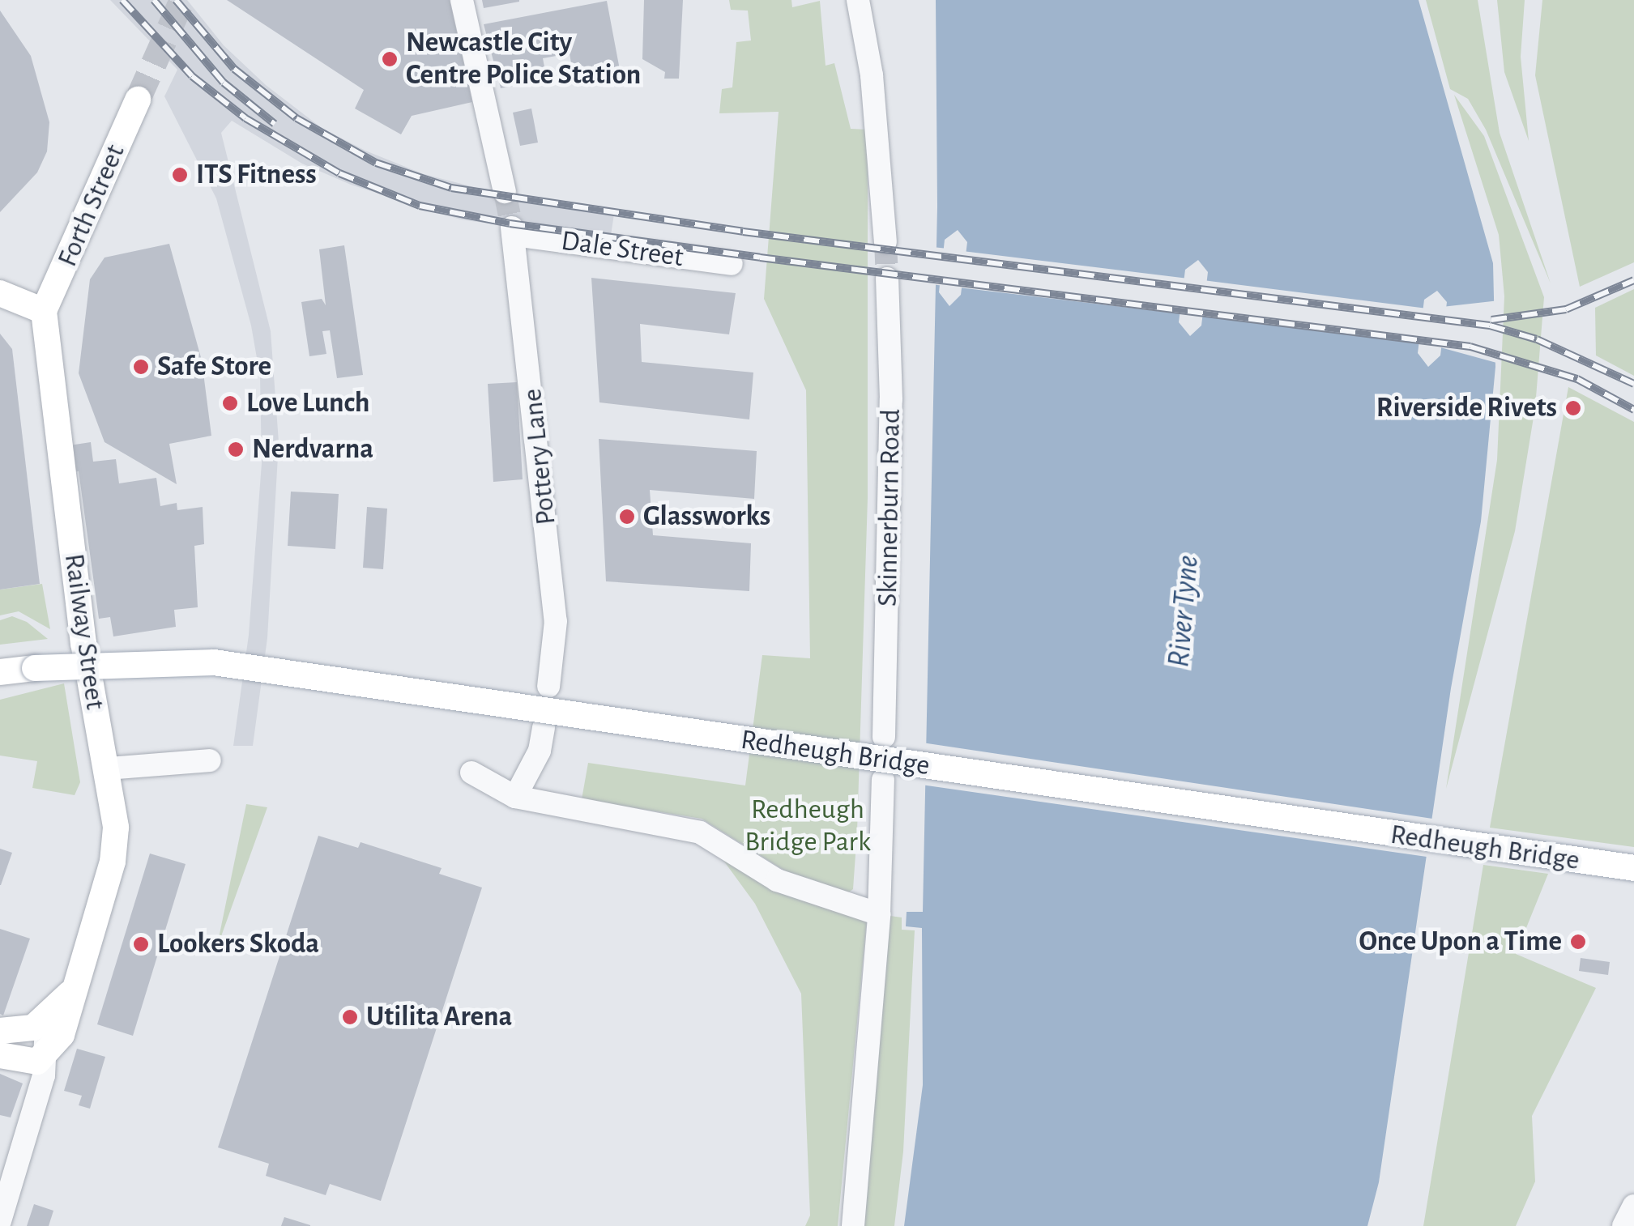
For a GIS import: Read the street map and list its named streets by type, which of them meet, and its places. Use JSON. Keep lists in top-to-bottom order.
{
  "streets": {
    "main road": ["Forth Street", "Railway Street", "Redheugh Bridge"],
    "street": ["Dale Street", "Pottery Lane", "Skinnerburn Road"]
  },
  "crossings": [
    ["Forth Street", "Railway Street"],
    ["Dale Street", "Pottery Lane"]
  ],
  "water": ["River Tyne"],
  "parks": ["Redheugh Bridge Park"],
  "places": [
    "Newcastle City Centre Police Station",
    "ITS Fitness",
    "Safe Store",
    "Love Lunch",
    "Riverside Rivets",
    "Nerdvarna",
    "Glassworks",
    "Once Upon a Time",
    "Lookers Skoda",
    "Utilita Arena"
  ]
}
